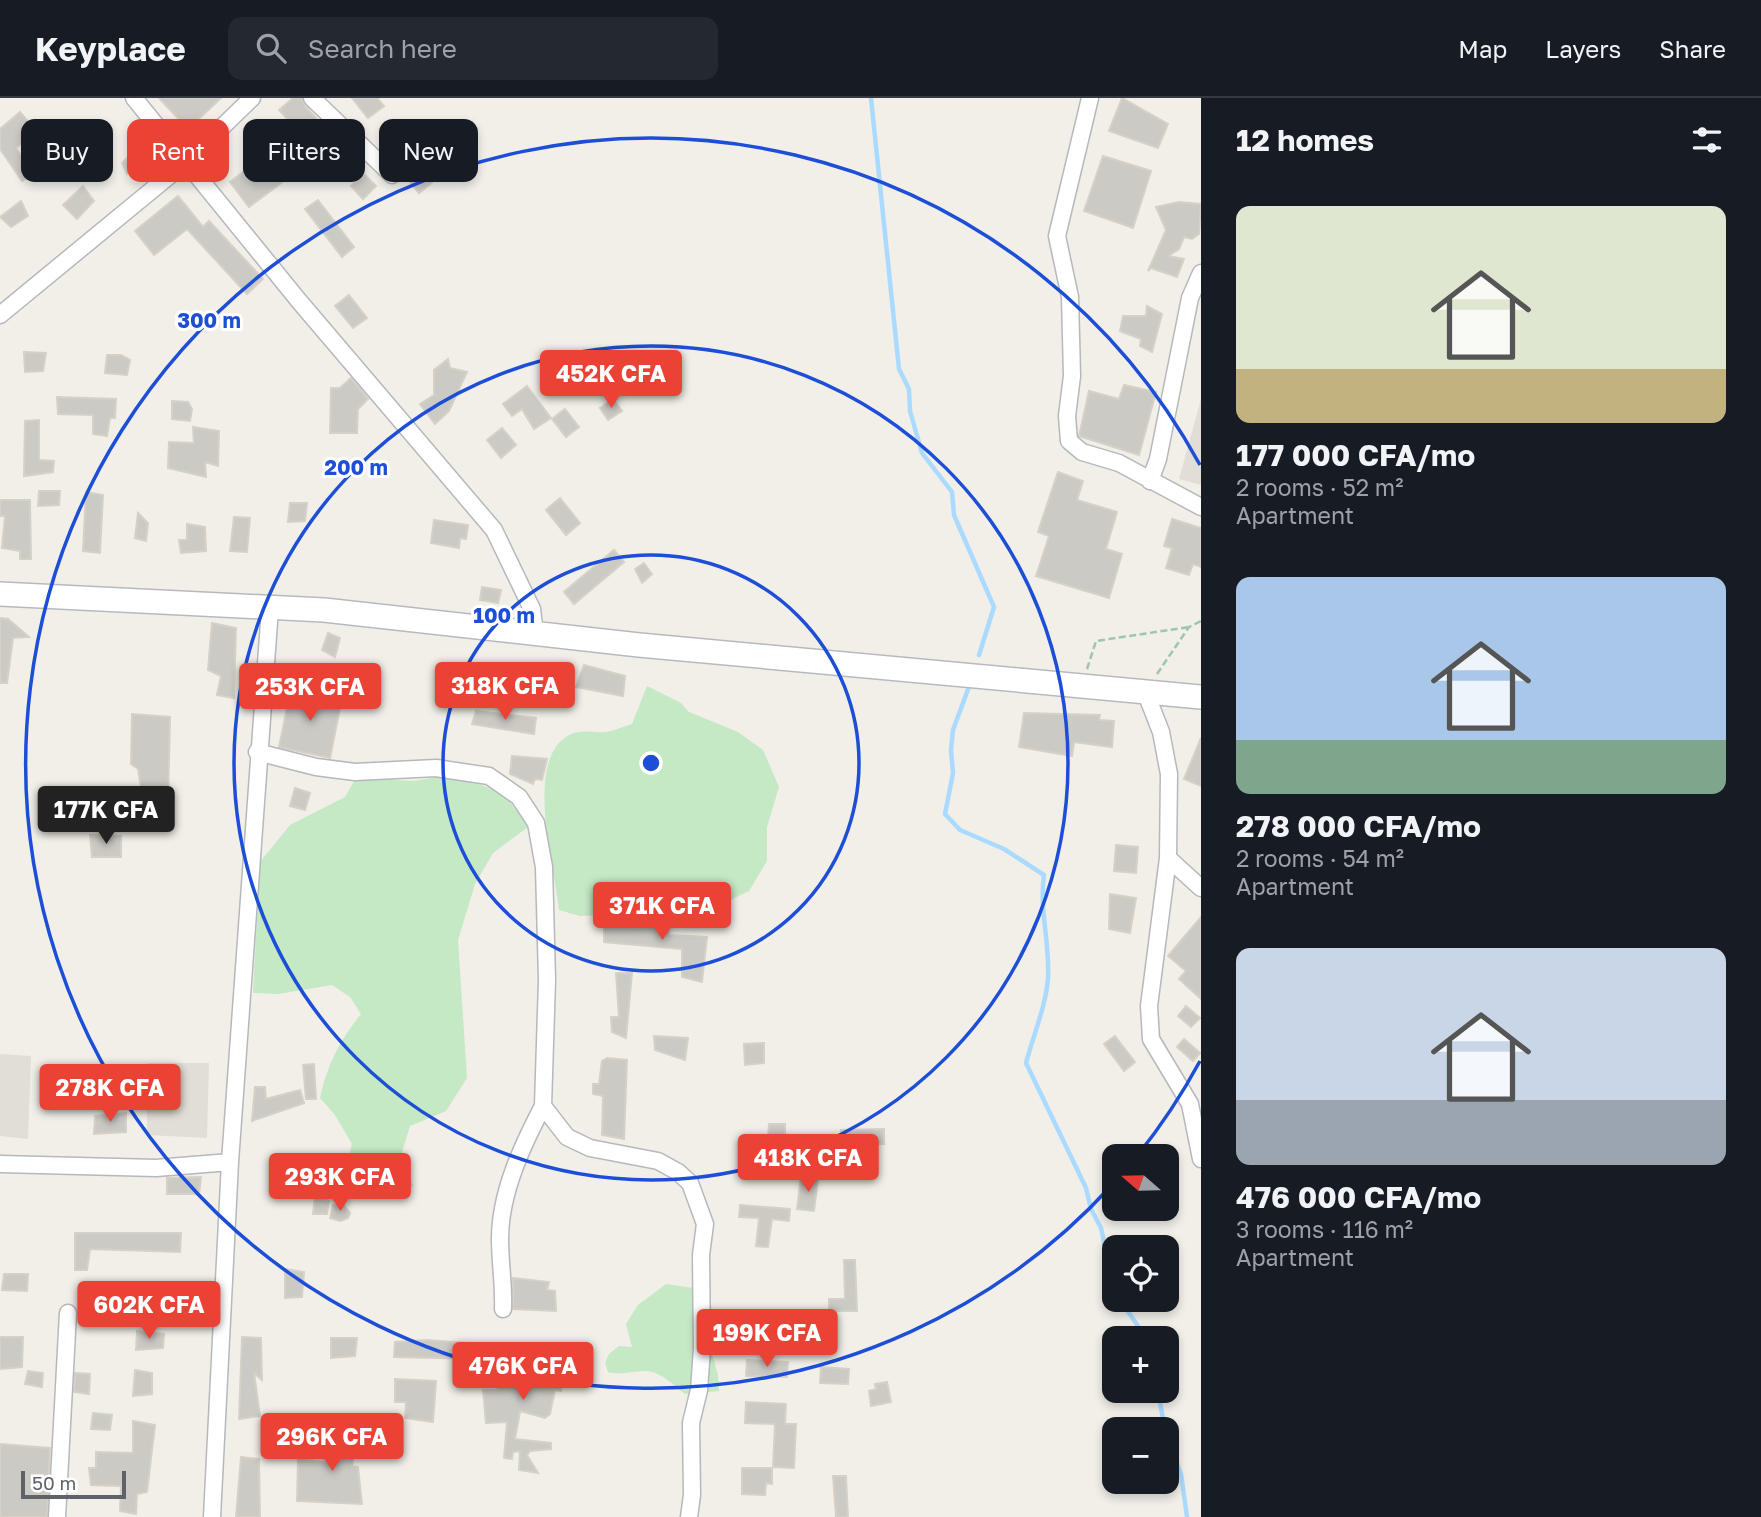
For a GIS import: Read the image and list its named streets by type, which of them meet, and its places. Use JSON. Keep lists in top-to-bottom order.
{
  "scale_bar": "50 m",
  "north": "left",
  "page": {
    "header": "Keyplace",
    "search": "Search here",
    "nav": ["Map", "Layers", "Share"],
    "heading": "12 homes",
    "chip": [
      "Buy",
      "Rent",
      "Filters",
      "New"
    ],
    "list": [
      {
        "name": "177 000 CFA/mo",
        "note": "2 rooms · 52 m² · Apartment"
      },
      {
        "name": "278 000 CFA/mo",
        "note": "2 rooms · 54 m² · Apartment"
      },
      {
        "name": "476 000 CFA/mo",
        "note": "3 rooms · 116 m² · Apartment"
      }
    ],
    "price": [
      "452K CFA",
      "318K CFA",
      "253K CFA",
      "177K CFA",
      "371K CFA",
      "278K CFA",
      "418K CFA",
      "293K CFA",
      "602K CFA",
      "199K CFA",
      "476K CFA",
      "296K CFA"
    ],
    "map_buttons": ["+", "−"],
    "scale": "50 m"
  },
  "rings": ["300 m", "200 m", "100 m"]
}
